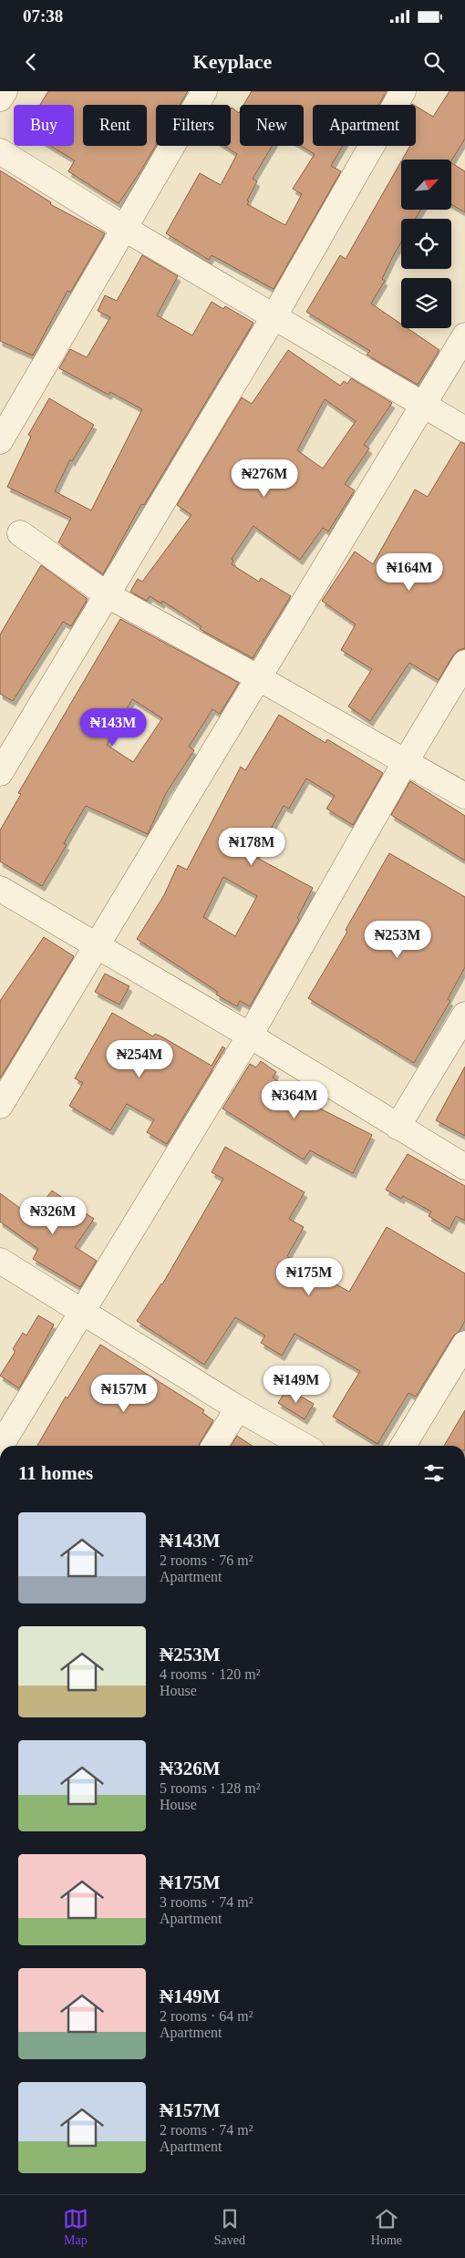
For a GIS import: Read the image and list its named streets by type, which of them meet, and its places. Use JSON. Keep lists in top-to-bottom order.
{
  "north": "top right",
  "page": {
    "status": "07:38",
    "header": "Keyplace",
    "chip": [
      "Buy",
      "Rent",
      "Filters",
      "New",
      "Apartment"
    ],
    "price": [
      "₦276M",
      "₦164M",
      "₦143M",
      "₦178M",
      "₦253M",
      "₦254M",
      "₦364M",
      "₦326M",
      "₦175M",
      "₦149M",
      "₦157M"
    ],
    "heading": "11 homes",
    "list": [
      {
        "name": "₦143M",
        "note": "2 rooms · 76 m² · Apartment"
      },
      {
        "name": "₦253M",
        "note": "4 rooms · 120 m² · House"
      },
      {
        "name": "₦326M",
        "note": "5 rooms · 128 m² · House"
      },
      {
        "name": "₦175M",
        "note": "3 rooms · 74 m² · Apartment"
      },
      {
        "name": "₦149M",
        "note": "2 rooms · 64 m² · Apartment"
      },
      {
        "name": "₦157M",
        "note": "2 rooms · 74 m² · Apartment"
      }
    ],
    "tabs": ["Map", "Saved", "Home"]
  }
}
